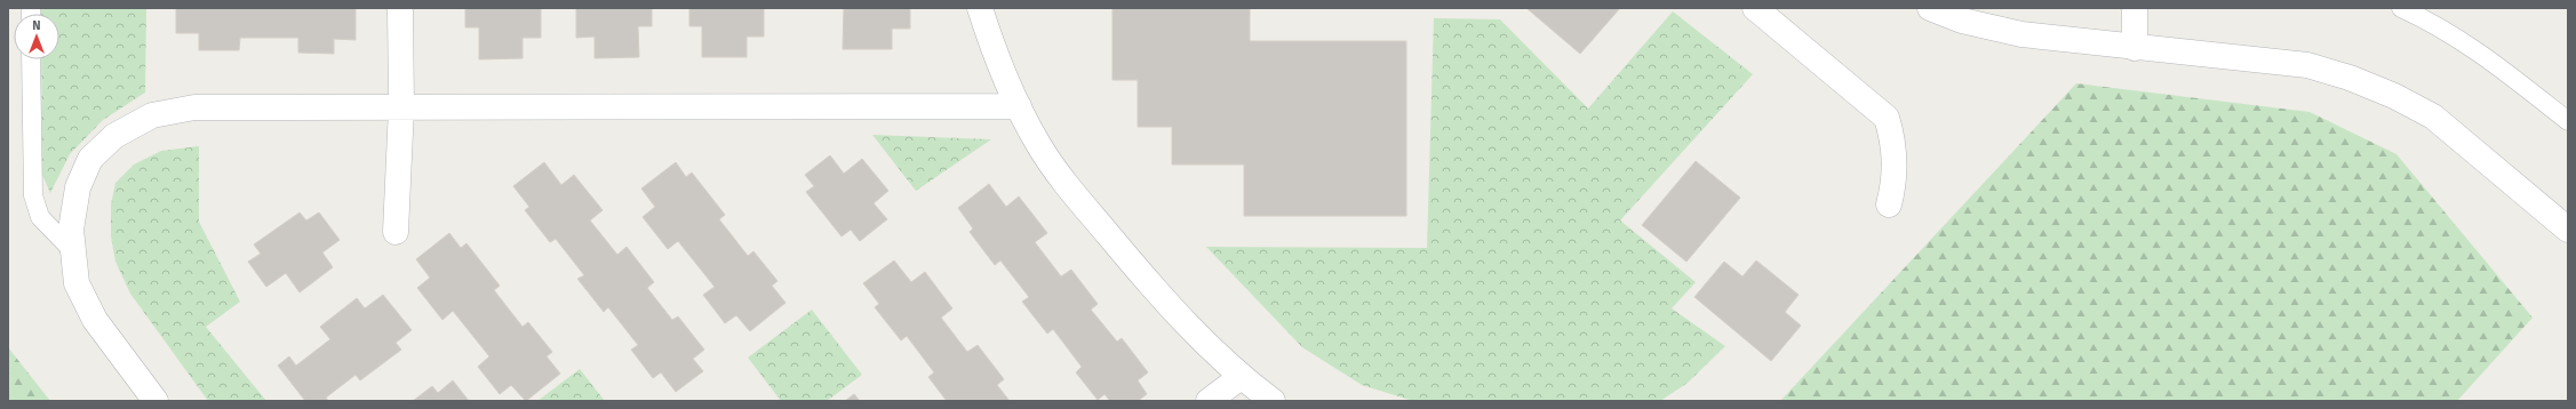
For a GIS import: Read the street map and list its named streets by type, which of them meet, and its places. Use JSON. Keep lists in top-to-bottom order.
{
  "north": "top"
}
